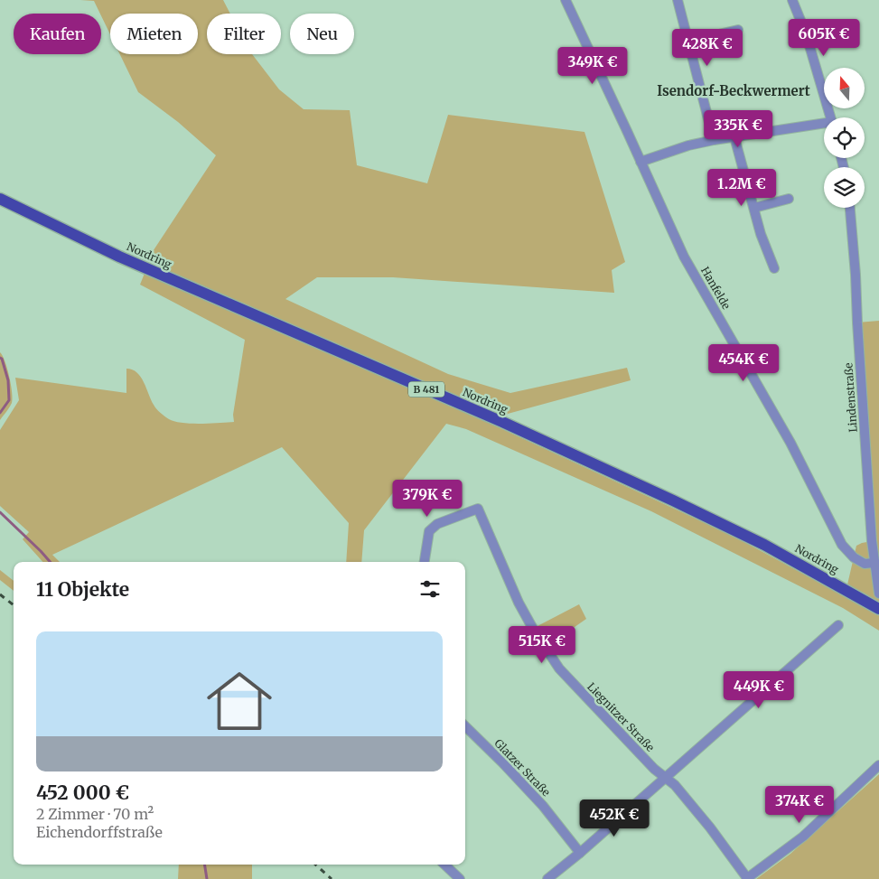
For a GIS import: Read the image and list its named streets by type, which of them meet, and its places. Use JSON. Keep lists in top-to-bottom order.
{
  "streets": {
    "main road": ["Nordring", "B 481"],
    "street": [
      "Hanfelde",
      "Lindenstraße",
      "Liegnitzer Straße",
      "Glatzer Straße"
    ]
  },
  "crossings": [
    ["Hanfelde", "Lindenstraße"]
  ],
  "districts": ["Isendorf-Beckwermert"],
  "north": "top",
  "page": {
    "chip": [
      "Kaufen",
      "Mieten",
      "Filter",
      "Neu"
    ],
    "price": [
      "605K €",
      "428K €",
      "349K €",
      "335K €",
      "1.2M €",
      "454K €",
      "379K €",
      "515K €",
      "449K €",
      "374K €",
      "452K €"
    ],
    "heading": "11 Objekte",
    "list": [
      {
        "name": "452 000 €",
        "note": "2 Zimmer · 70 m² · Eichendorffstraße"
      }
    ]
  }
}
